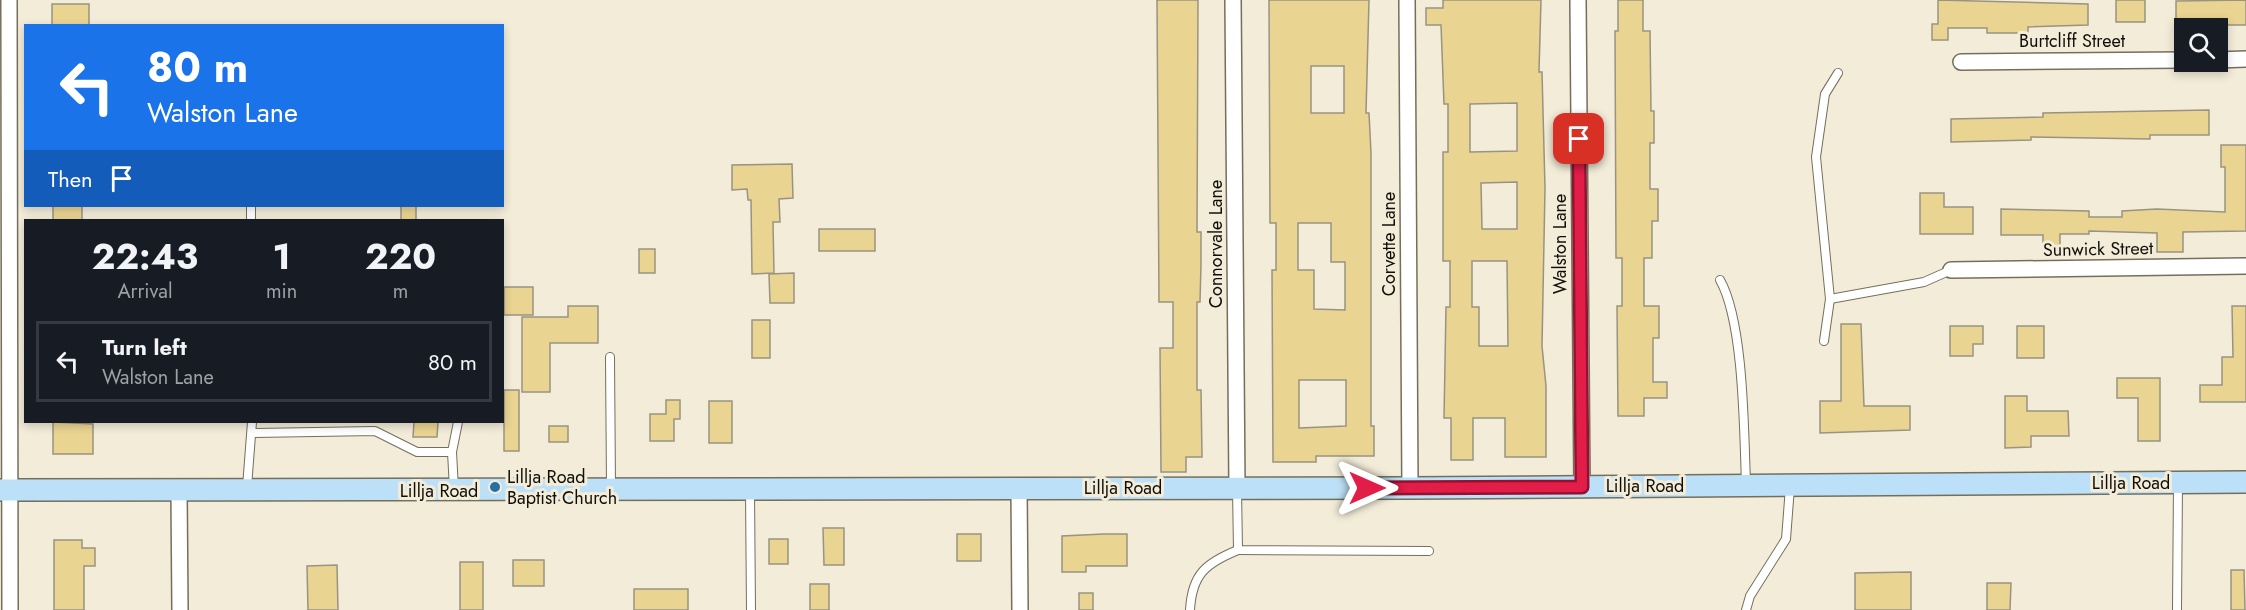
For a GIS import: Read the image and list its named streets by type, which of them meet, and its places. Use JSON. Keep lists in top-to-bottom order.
{
  "streets": {
    "street": [
      "Burtcliff Street",
      "Connorvale Lane",
      "Corvette Lane",
      "Walston Lane",
      "Sunwick Street",
      "Lillja Road"
    ]
  },
  "crossings": [
    ["Connorvale Lane", "Lillja Road"],
    ["Corvette Lane", "Lillja Road"],
    ["Walston Lane", "Lillja Road"]
  ],
  "places": ["Lillja Road Baptist Church"],
  "page": {
    "turn": ["80 m", "Walston Lane"],
    "then": "Then",
    "eta": [
      "22:43",
      "Arrival",
      "1",
      "min",
      "220",
      "m"
    ],
    "list": [
      {
        "name": "Turn left",
        "note": "Walston Lane",
        "value": "80 m"
      }
    ]
  }
}
